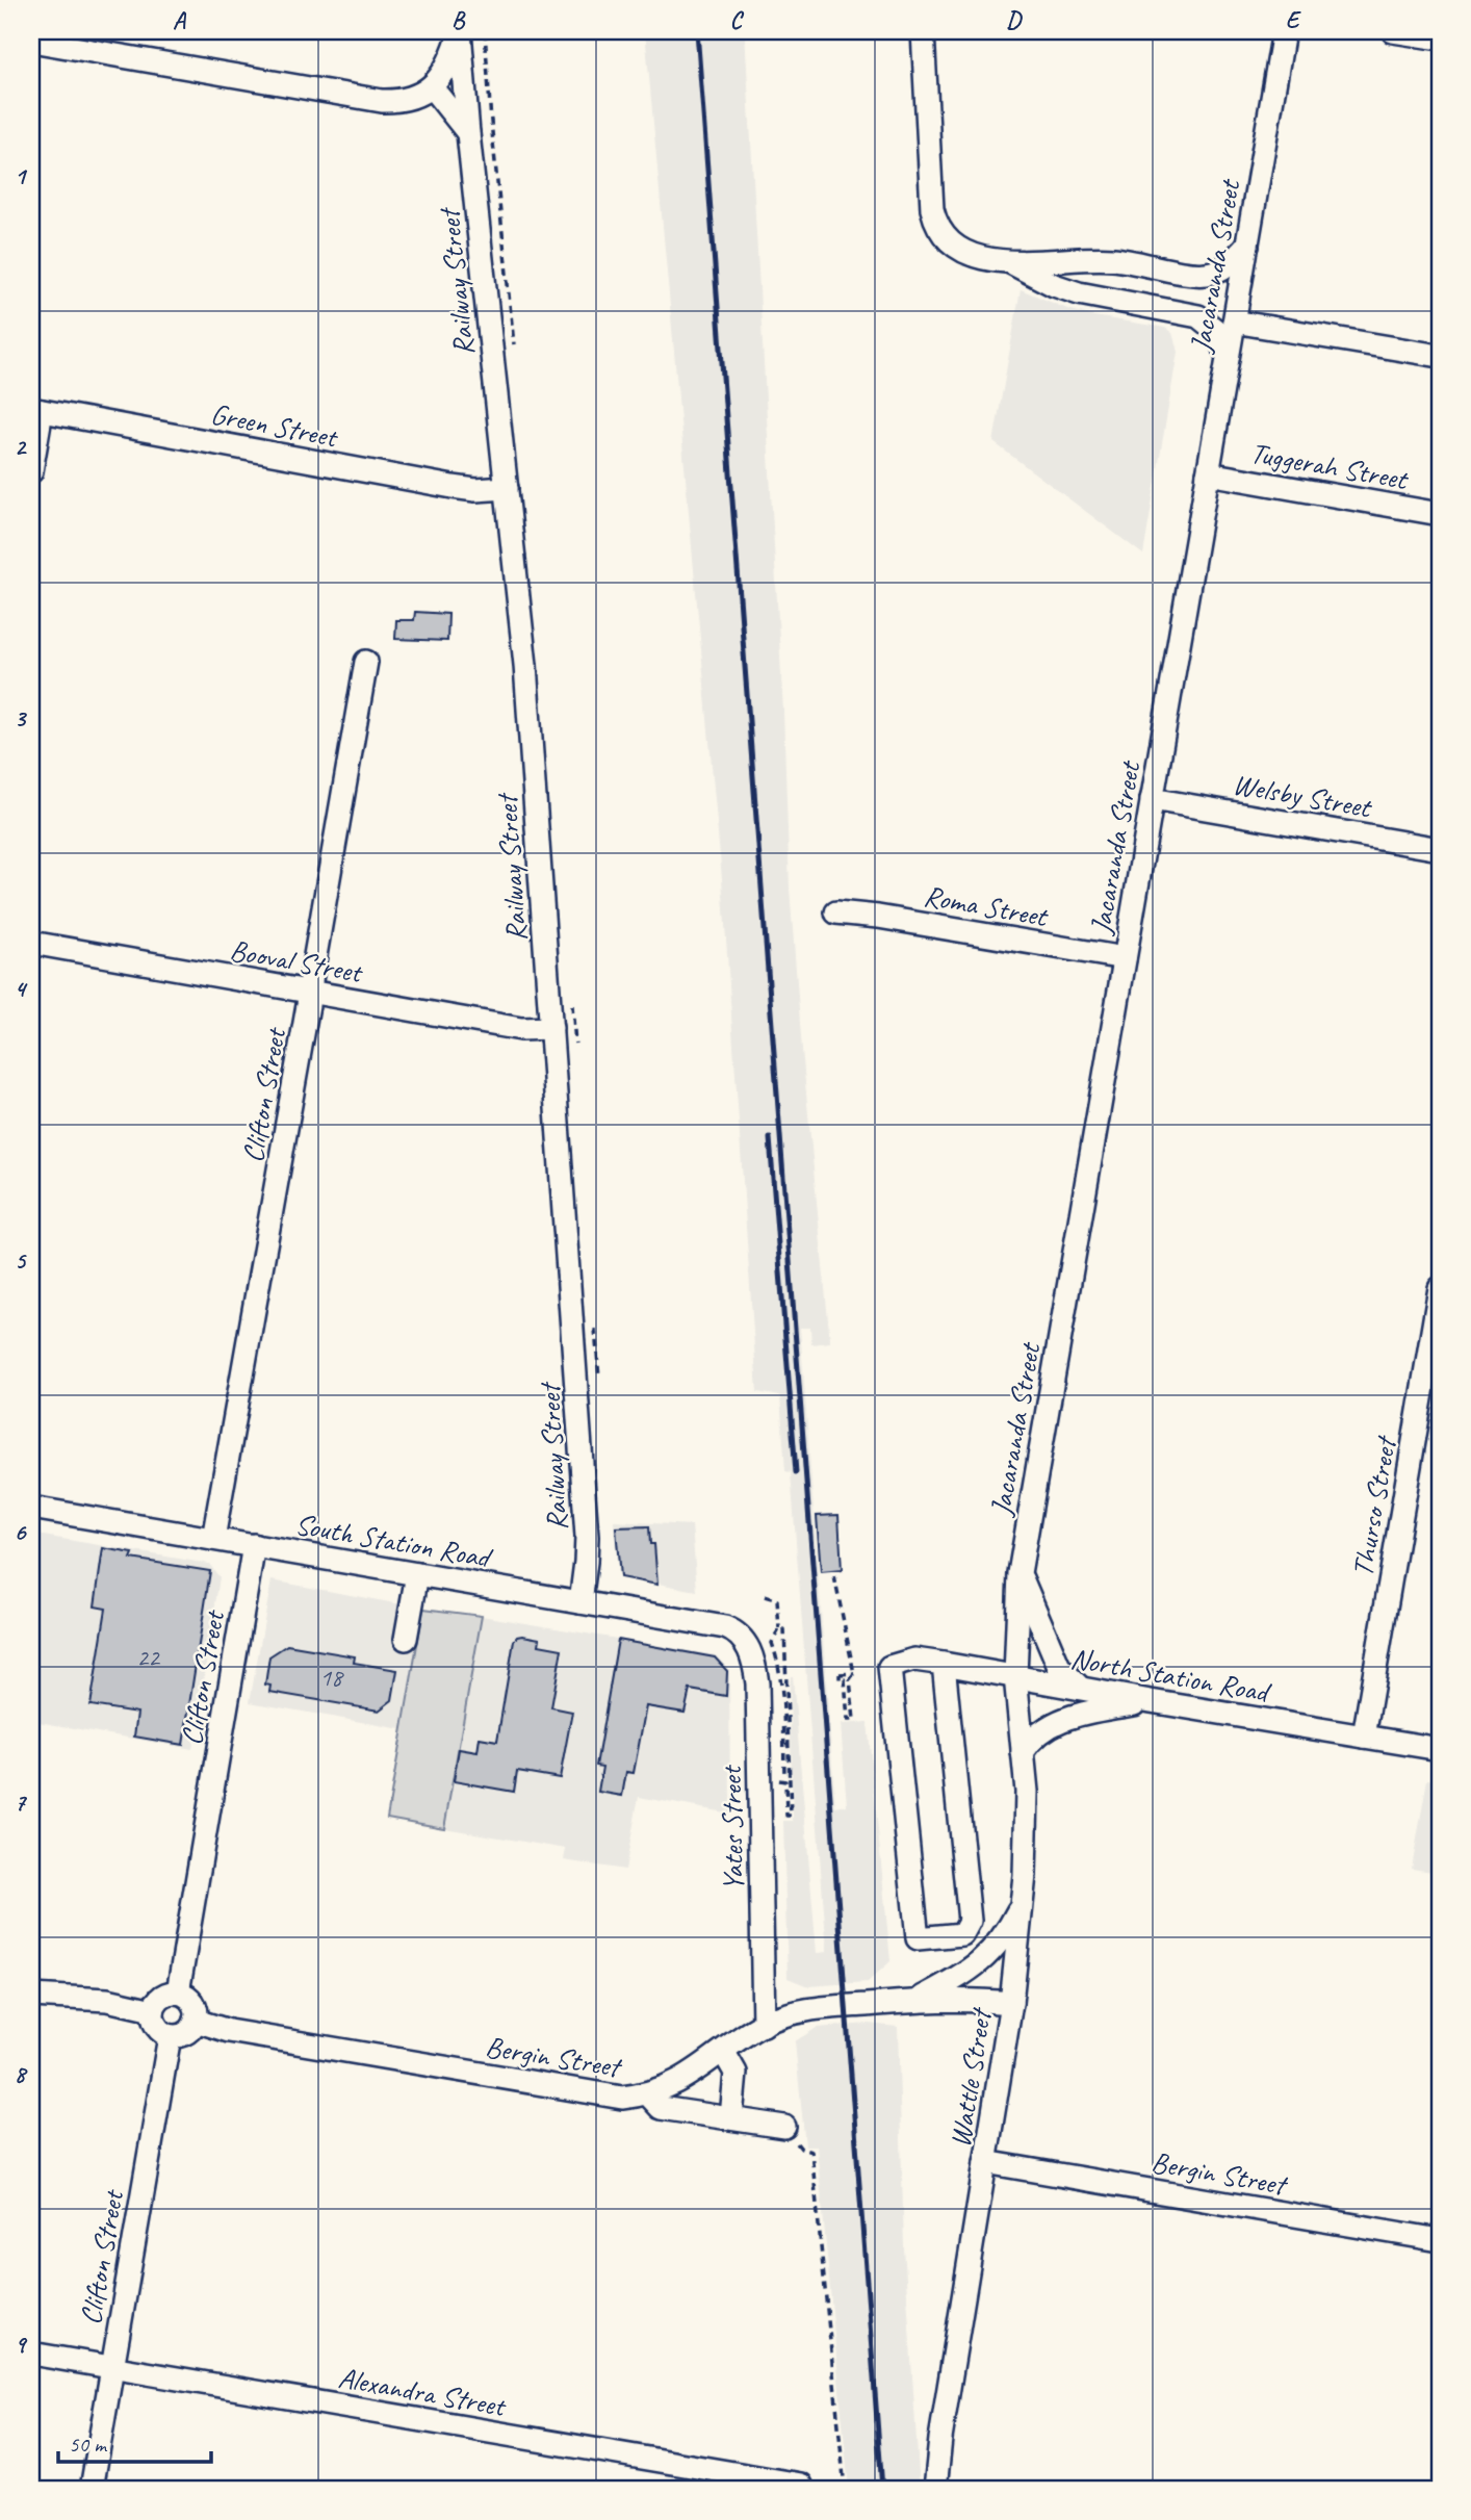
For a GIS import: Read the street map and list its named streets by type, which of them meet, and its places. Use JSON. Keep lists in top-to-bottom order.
{
  "streets": {
    "street": [
      "Jacaranda Street",
      "Railway Street",
      "Green Street",
      "Tuggerah Street",
      "Welsby Street",
      "Roma Street",
      "Booval Street",
      "Clifton Street",
      "Thurso Street",
      "South Station Road",
      "North Station Road",
      "Yates Street",
      "Bergin Street",
      "Wattle Street",
      "Alexandra Street"
    ]
  },
  "crossings": [
    ["Jacaranda Street", "Tuggerah Street"],
    ["Jacaranda Street", "Welsby Street"],
    ["Jacaranda Street", "Roma Street"],
    ["Jacaranda Street", "North Station Road"],
    ["Jacaranda Street", "Wattle Street"],
    ["Railway Street", "Green Street"],
    ["Railway Street", "Booval Street"],
    ["Railway Street", "South Station Road"],
    ["Booval Street", "Clifton Street"],
    ["Clifton Street", "South Station Road"],
    ["Clifton Street", "Bergin Street"],
    ["Clifton Street", "Alexandra Street"],
    ["Thurso Street", "North Station Road"],
    ["South Station Road", "Yates Street"],
    ["North Station Road", "Wattle Street"],
    ["Yates Street", "Bergin Street"],
    ["Bergin Street", "Wattle Street"]
  ],
  "house_numbers": ["22", "18"],
  "scale_bar": "50 m",
  "grid": {
    "columns": [
      "A",
      "B",
      "C",
      "D",
      "E"
    ],
    "rows": [
      "1",
      "2",
      "3",
      "4",
      "5",
      "6",
      "7",
      "8",
      "9"
    ]
  }
}
